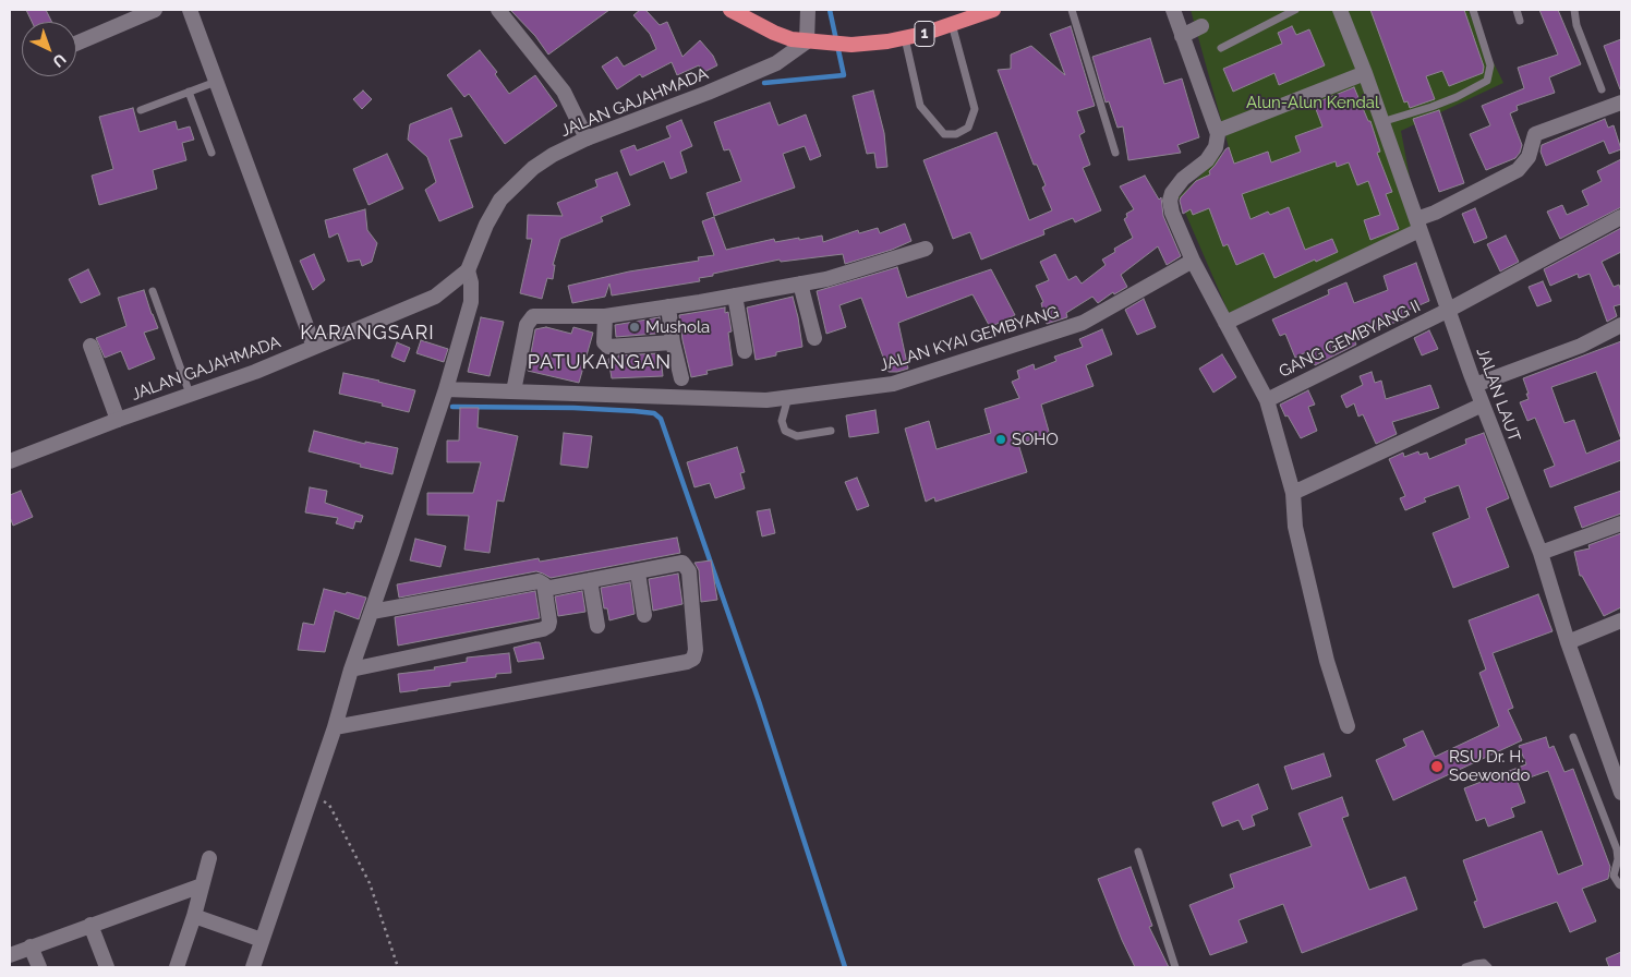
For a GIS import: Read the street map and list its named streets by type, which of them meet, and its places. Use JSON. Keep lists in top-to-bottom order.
{
  "streets": {
    "highway": ["1"],
    "street": [
      "JALAN GAJAHMADA",
      "JALAN KYAI GEMBYANG",
      "GANG GEMBYANG II",
      "JALAN LAUT"
    ]
  },
  "crossings": [
    ["1", "JALAN GAJAHMADA"],
    ["GANG GEMBYANG II", "JALAN LAUT"]
  ],
  "districts": ["KARANGSARI", "PATUKANGAN"],
  "parks": ["Alun-Alun Kendal"],
  "places": ["Mushola", "SOHO", "RSU Dr. H. Soewondo"],
  "north": "bottom right"
}
